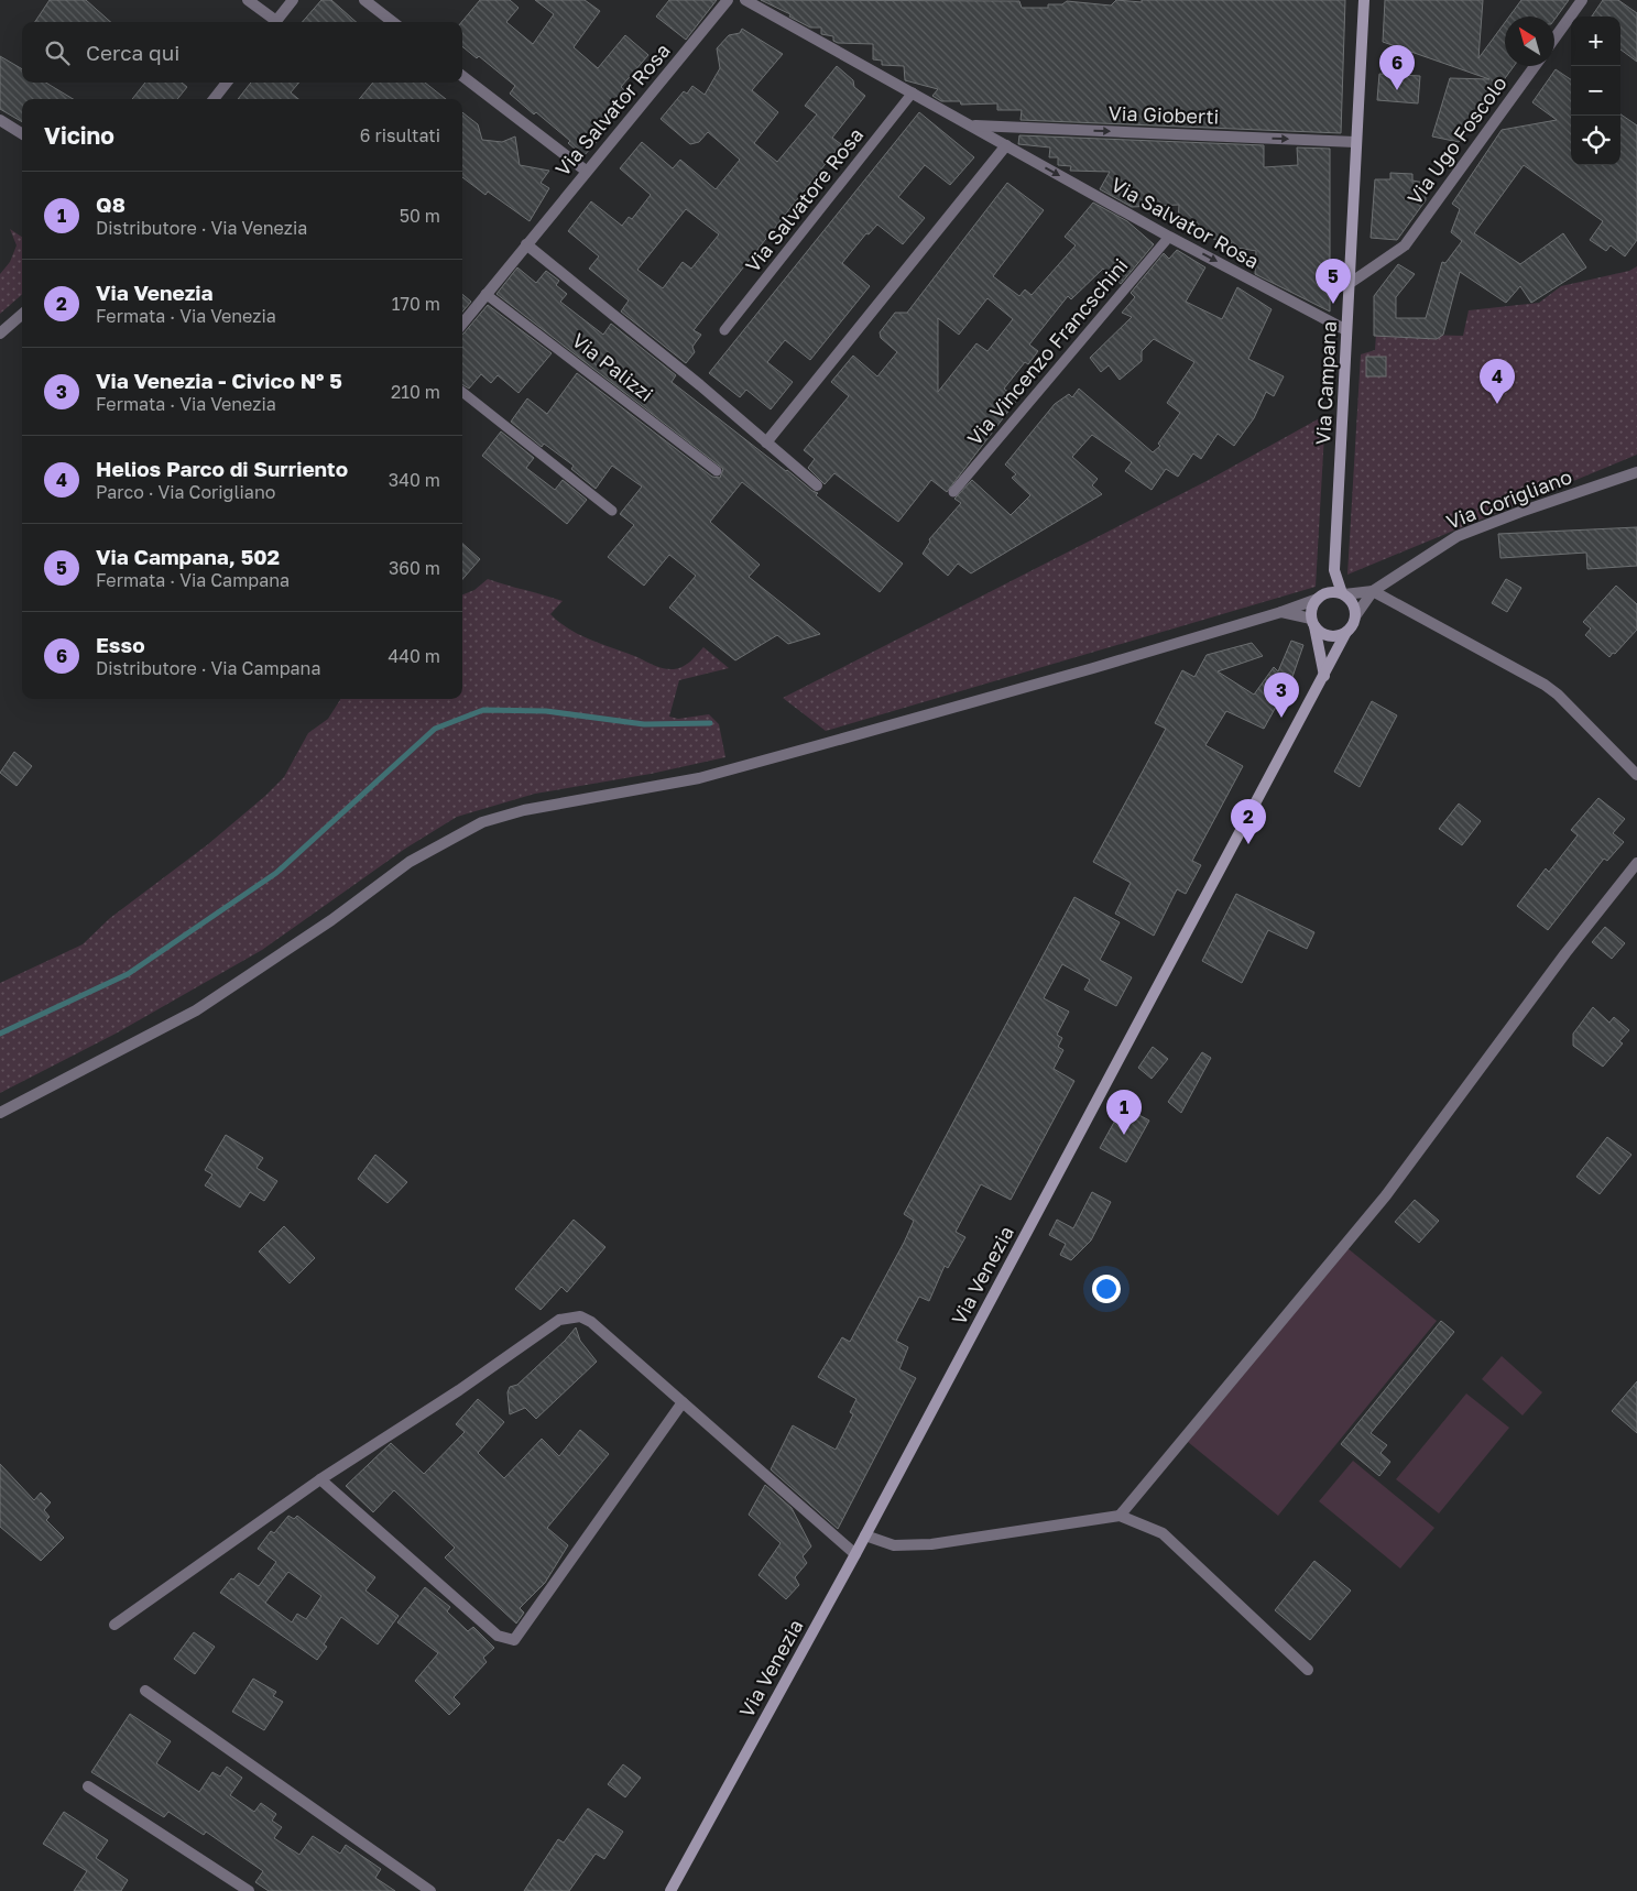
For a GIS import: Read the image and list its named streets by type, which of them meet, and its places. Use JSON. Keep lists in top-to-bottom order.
{
  "streets": {
    "main road": ["Via Campana", "Via Venezia"],
    "street": [
      "Via Salvator Rosa",
      "Via Gioberti",
      "Via Ugo Foscolo",
      "Via Corigliano"
    ],
    "lane": ["Via Salvatore Rosa", "Via Vincenzo Francschini", "Via Palizzi"]
  },
  "crossings": [
    ["Via Salvator Rosa", "Via Gioberti"],
    ["Via Salvator Rosa", "Via Salvatore Rosa"],
    ["Via Salvator Rosa", "Via Vincenzo Francschini"],
    ["Via Salvator Rosa", "Via Palizzi"],
    ["Via Salvator Rosa", "Via Campana"],
    ["Via Gioberti", "Via Campana"],
    ["Via Ugo Foscolo", "Via Campana"]
  ],
  "one_way": ["Via Salvator Rosa", "Via Gioberti"],
  "north": "top left",
  "page": {
    "map_buttons": ["+", "−"],
    "search": "Cerca qui",
    "pins": [
      "6",
      "5",
      "4",
      "3",
      "2",
      "1"
    ],
    "heading": ["Vicino", "6 risultati"],
    "list": [
      {
        "mark": "1",
        "name": "Q8",
        "note": "Distributore · Via Venezia",
        "value": "50 m"
      },
      {
        "mark": "2",
        "name": "Via Venezia",
        "note": "Fermata · Via Venezia",
        "value": "170 m"
      },
      {
        "mark": "3",
        "name": "Via Venezia - Civico N° 5",
        "note": "Fermata · Via Venezia",
        "value": "210 m"
      },
      {
        "mark": "4",
        "name": "Helios Parco di Surriento",
        "note": "Parco · Via Corigliano",
        "value": "340 m"
      },
      {
        "mark": "5",
        "name": "Via Campana, 502",
        "note": "Fermata · Via Campana",
        "value": "360 m"
      },
      {
        "mark": "6",
        "name": "Esso",
        "note": "Distributore · Via Campana",
        "value": "440 m"
      }
    ]
  }
}
